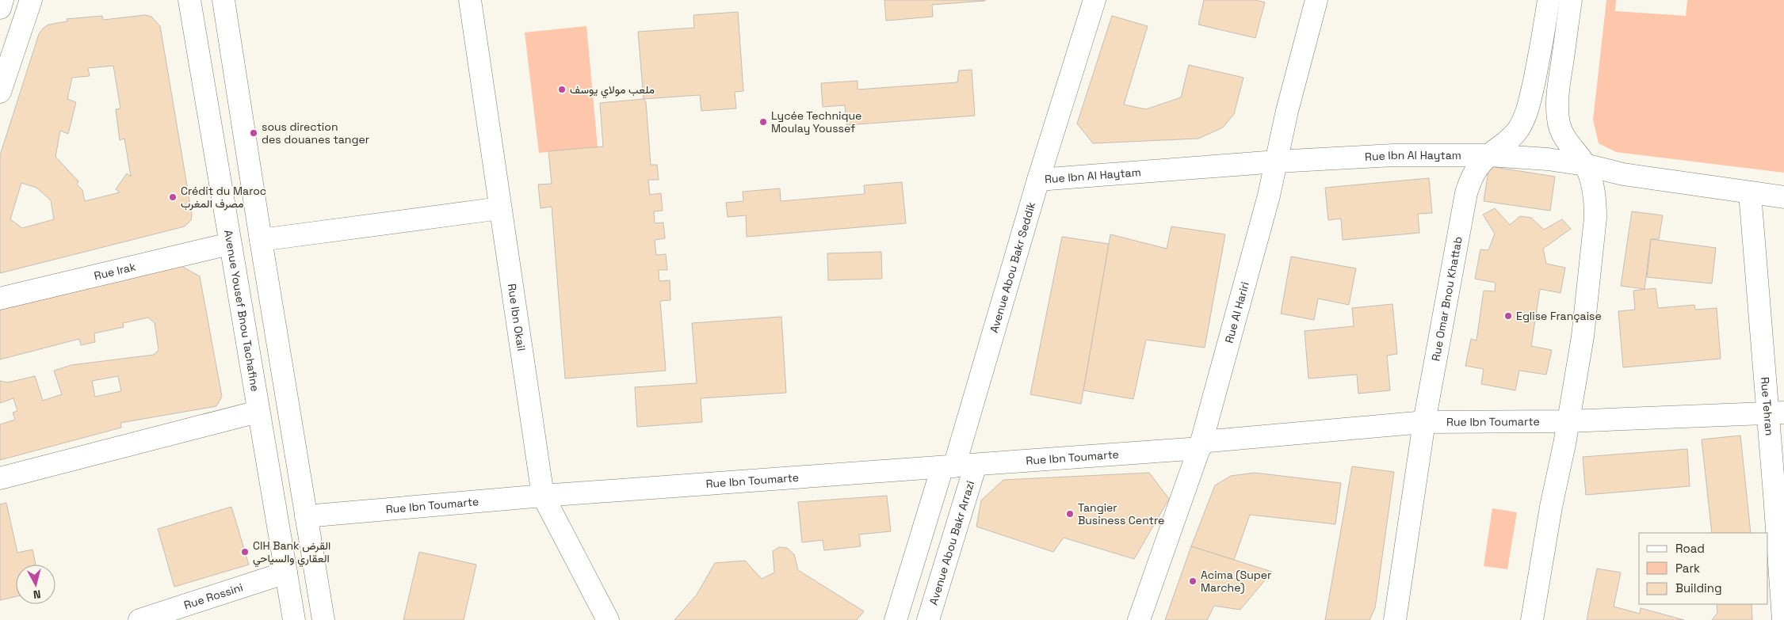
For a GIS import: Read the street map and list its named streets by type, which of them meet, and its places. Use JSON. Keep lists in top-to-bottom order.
{
  "streets": {
    "street": [
      "Rue Ibn Al Haytam",
      "Avenue Abou Bakr Seddik",
      "Rue Irak",
      "Rue Omar Bnou Khattab",
      "Avenue Yousef Bnou Tachafine",
      "Rue Al Hariri",
      "Rue Ibn Okail",
      "Rue Tehran",
      "Rue Ibn Toumarte",
      "Avenue Abou Bakr Arrazi",
      "Rue Rossini"
    ]
  },
  "crossings": [
    ["Rue Ibn Al Haytam", "Avenue Abou Bakr Seddik"],
    ["Rue Ibn Al Haytam", "Rue Omar Bnou Khattab"],
    ["Rue Ibn Al Haytam", "Rue Al Hariri"],
    ["Rue Ibn Al Haytam", "Rue Tehran"],
    ["Avenue Abou Bakr Seddik", "Rue Ibn Toumarte"],
    ["Avenue Abou Bakr Seddik", "Avenue Abou Bakr Arrazi"],
    ["Rue Irak", "Avenue Yousef Bnou Tachafine"],
    ["Rue Omar Bnou Khattab", "Rue Ibn Toumarte"],
    ["Avenue Yousef Bnou Tachafine", "Rue Rossini"],
    ["Rue Al Hariri", "Rue Ibn Toumarte"],
    ["Rue Ibn Okail", "Rue Ibn Toumarte"],
    ["Rue Tehran", "Rue Ibn Toumarte"],
    ["Rue Ibn Toumarte", "Avenue Abou Bakr Arrazi"]
  ],
  "places": [
    "ملعب مولاي يوسف",
    "Lycée Technique Moulay Youssef",
    "sous direction des douanes tanger",
    "Crédit du Maroc مصرف المغرب",
    "Eglise Française",
    "Tangier Business Centre",
    "CIH Bank القرض العقاري والسياحي",
    "Acima (Super Marche)"
  ],
  "legend": ["Road", "Park", "Building"],
  "north": "bottom"
}
